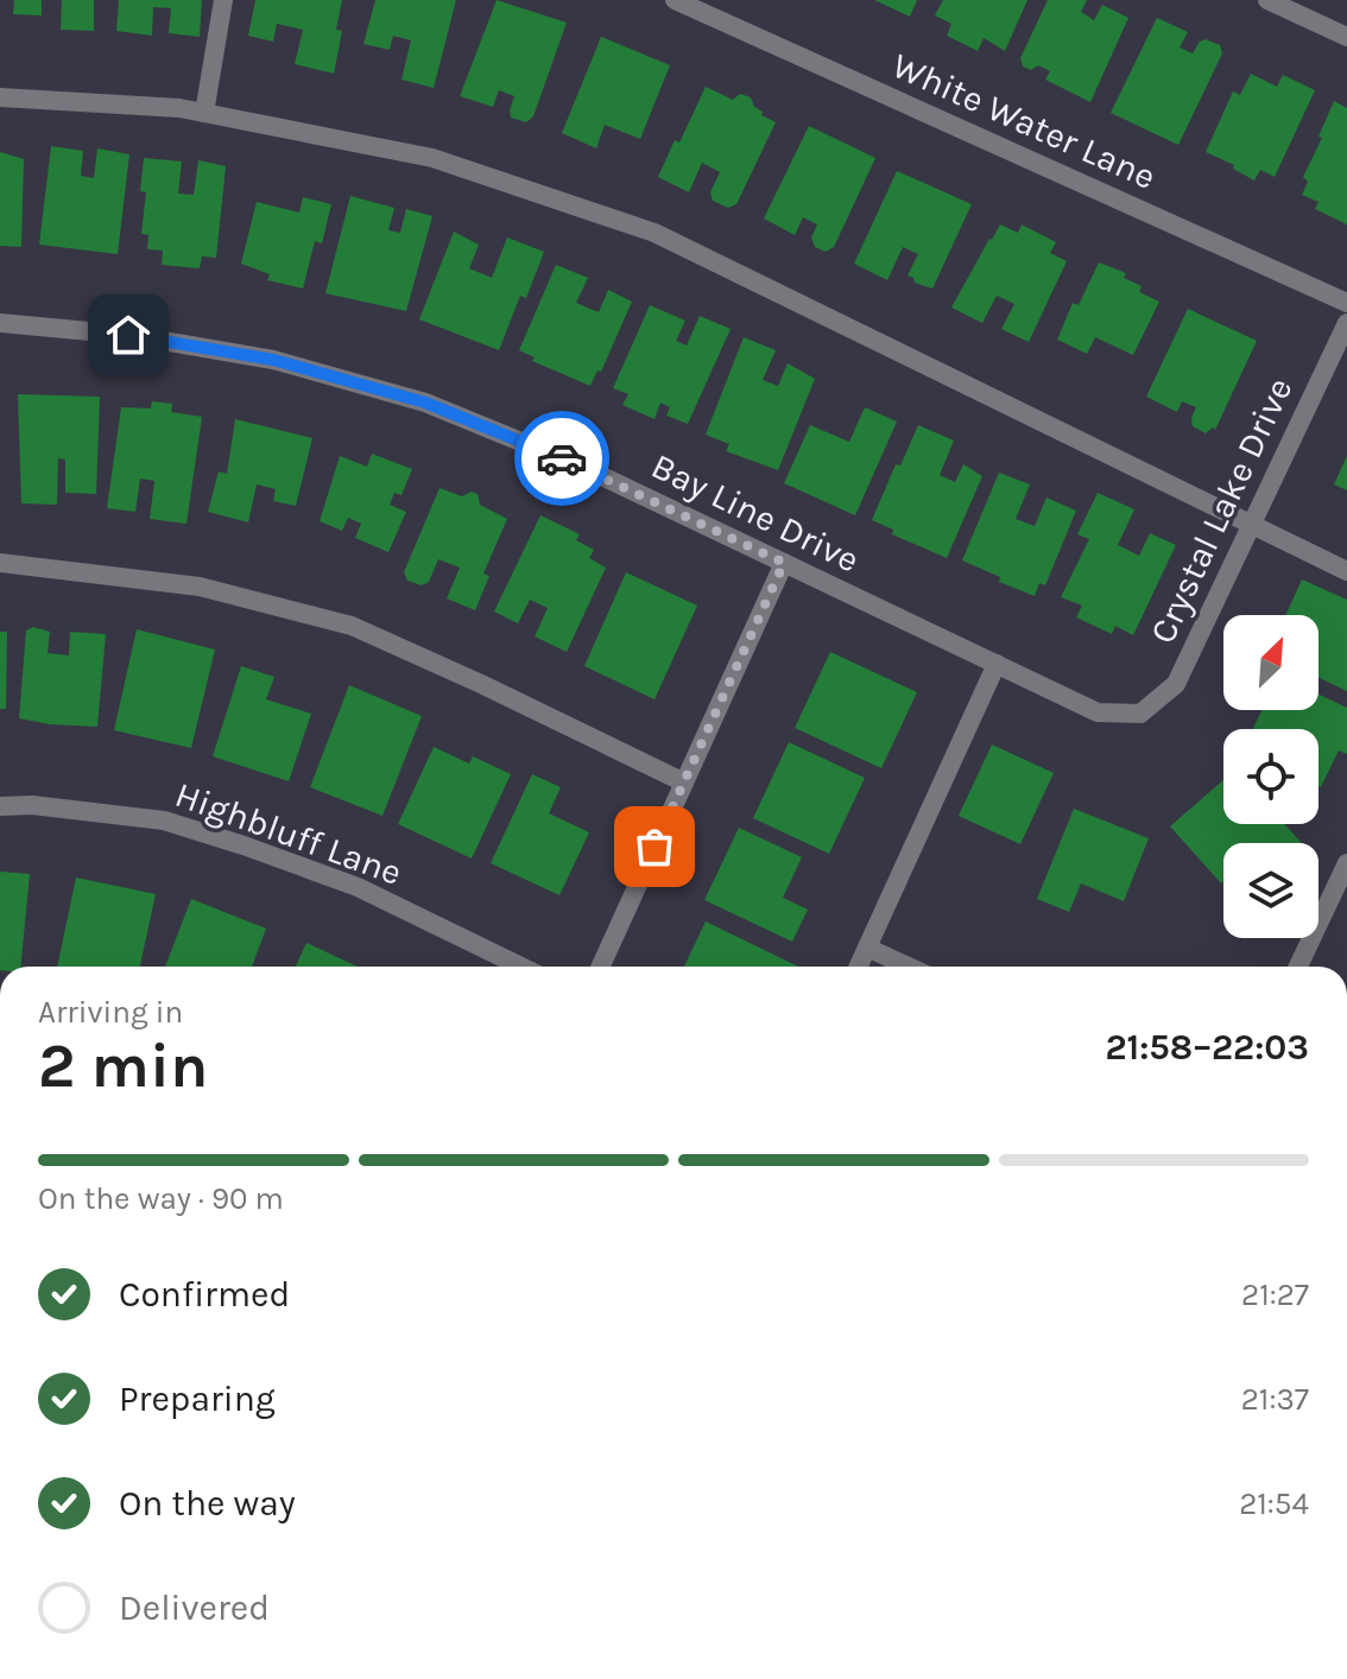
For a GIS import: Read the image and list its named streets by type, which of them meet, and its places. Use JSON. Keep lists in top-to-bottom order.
{
  "streets": {
    "street": [
      "White Water Lane",
      "Crystal Lake Drive",
      "Bay Line Drive",
      "Highbluff Lane"
    ]
  },
  "crossings": [
    ["Crystal Lake Drive", "Bay Line Drive"]
  ],
  "north": "top right",
  "page": {
    "heading": ["2 min", "Arriving in", "21:58–22:03"],
    "bar": "On the way · 90 m",
    "list": [
      ["Confirmed", "21:27"],
      ["Preparing", "21:37"],
      ["On the way", "21:54"],
      "Delivered"
    ]
  }
}
